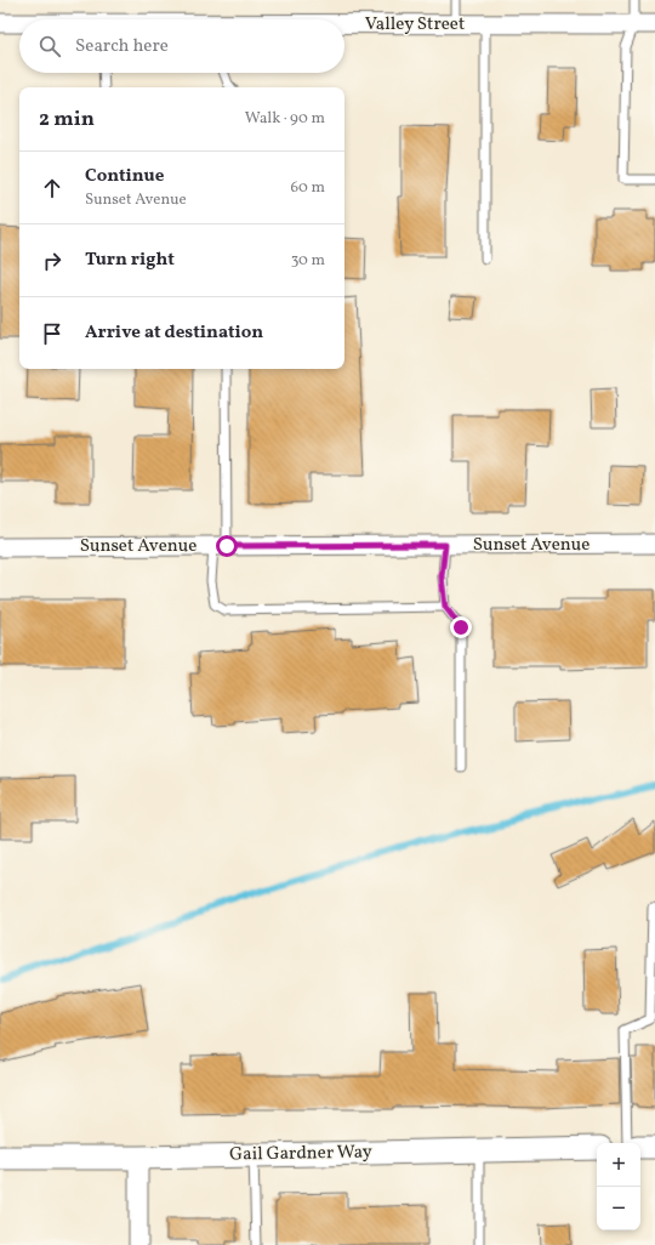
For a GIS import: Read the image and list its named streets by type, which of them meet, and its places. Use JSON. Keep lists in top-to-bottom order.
{
  "streets": {
    "street": ["Valley Street", "Sunset Avenue", "Gail Gardner Way"]
  },
  "page": {
    "search": "Search here",
    "heading": ["2 min", "Walk · 90 m"],
    "list": [
      ["Continue", "Sunset Avenue", "60 m"],
      ["Turn right", "30 m"],
      "Arrive at destination"
    ],
    "map_buttons": ["+", "−"]
  }
}
